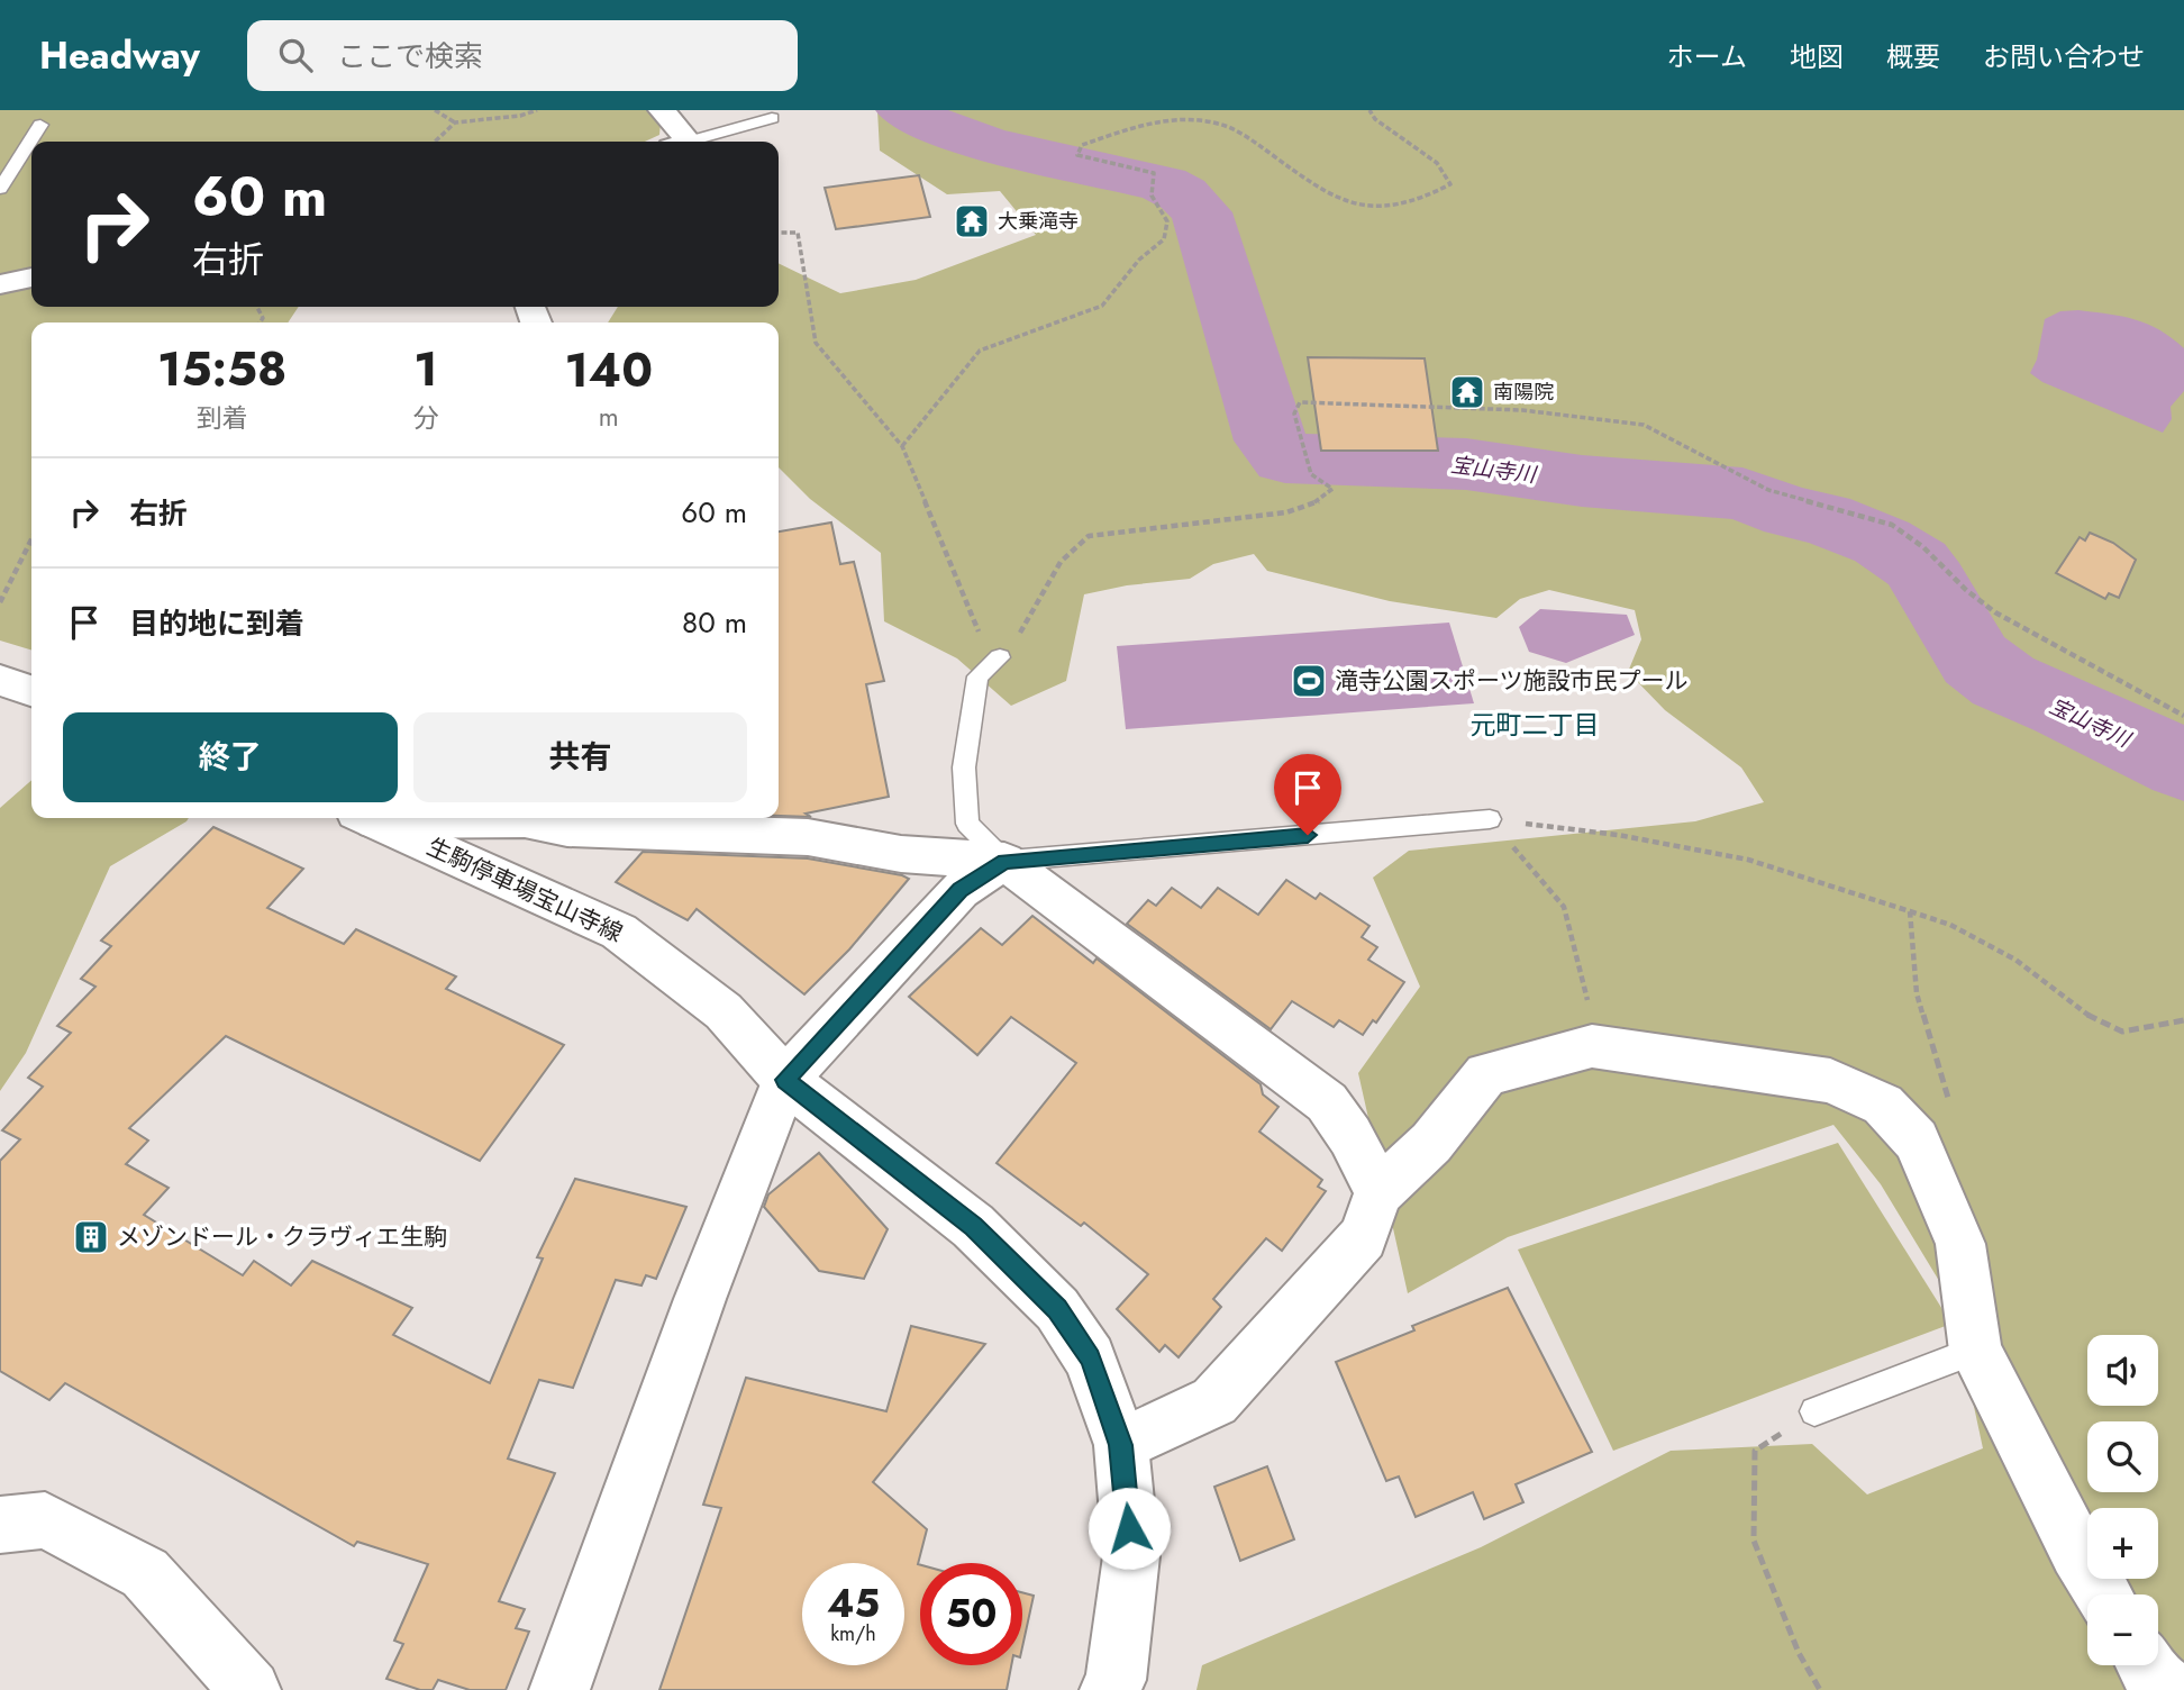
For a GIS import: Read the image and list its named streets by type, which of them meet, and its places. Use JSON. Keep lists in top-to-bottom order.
{
  "streets": {
    "street": ["生駒停車場宝山寺線"]
  },
  "districts": ["元町二丁目"],
  "water": ["宝山寺川"],
  "places": {
    "temple": ["大乗滝寺", "南陽院"],
    "sports": ["滝寺公園スポーツ施設市民プール"],
    "building": ["メゾンドール・クラヴィエ生駒"]
  },
  "page": {
    "header": "Headway",
    "search": "ここで検索",
    "nav": [
      "ホーム",
      "地図",
      "概要",
      "お問い合わせ"
    ],
    "turn": ["60 m", "右折"],
    "eta": [
      "15:58",
      "到着",
      "1",
      "分",
      "140",
      "m"
    ],
    "list": [
      {
        "name": "右折",
        "value": "60 m"
      },
      {
        "name": "目的地に到着",
        "value": "80 m"
      }
    ],
    "buttons": ["終了", "共有"],
    "map_buttons": ["+", "−"],
    "speed": "45 km/h",
    "limit": "50"
  }
}
